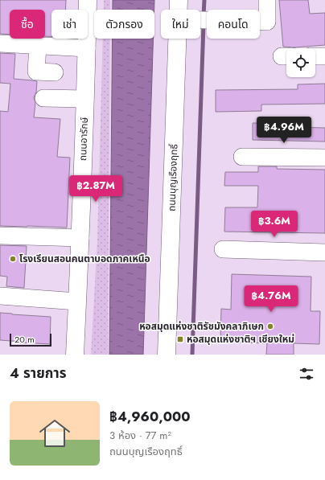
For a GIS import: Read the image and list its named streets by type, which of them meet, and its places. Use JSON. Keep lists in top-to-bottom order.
{
  "streets": {
    "main road": ["ถนนอารักษ์", "ถนนบุญเรืองฤทธิ์"]
  },
  "places": {
    "other": ["โรงเรียนสอนคนตาบอดภาคเหนือ", "หอสมุดแห่งชาติรัชมังคลาภิเษก"],
    "transit": ["หอสมุดแห่งชาติฯ เชียงใหม่"]
  },
  "scale_bar": "20 m",
  "page": {
    "chip": [
      "ซื้อ",
      "เช่า",
      "ตัวกรอง",
      "ใหม่",
      "คอนโด"
    ],
    "price": [
      "฿4.96M",
      "฿2.87M",
      "฿3.6M",
      "฿4.76M"
    ],
    "scale": "20 m",
    "heading": "4 รายการ",
    "list": [
      {
        "name": "฿4,960,000",
        "note": "3 ห้อง · 77 m² · ถนนบุญเรืองฤทธิ์"
      }
    ]
  }
}
